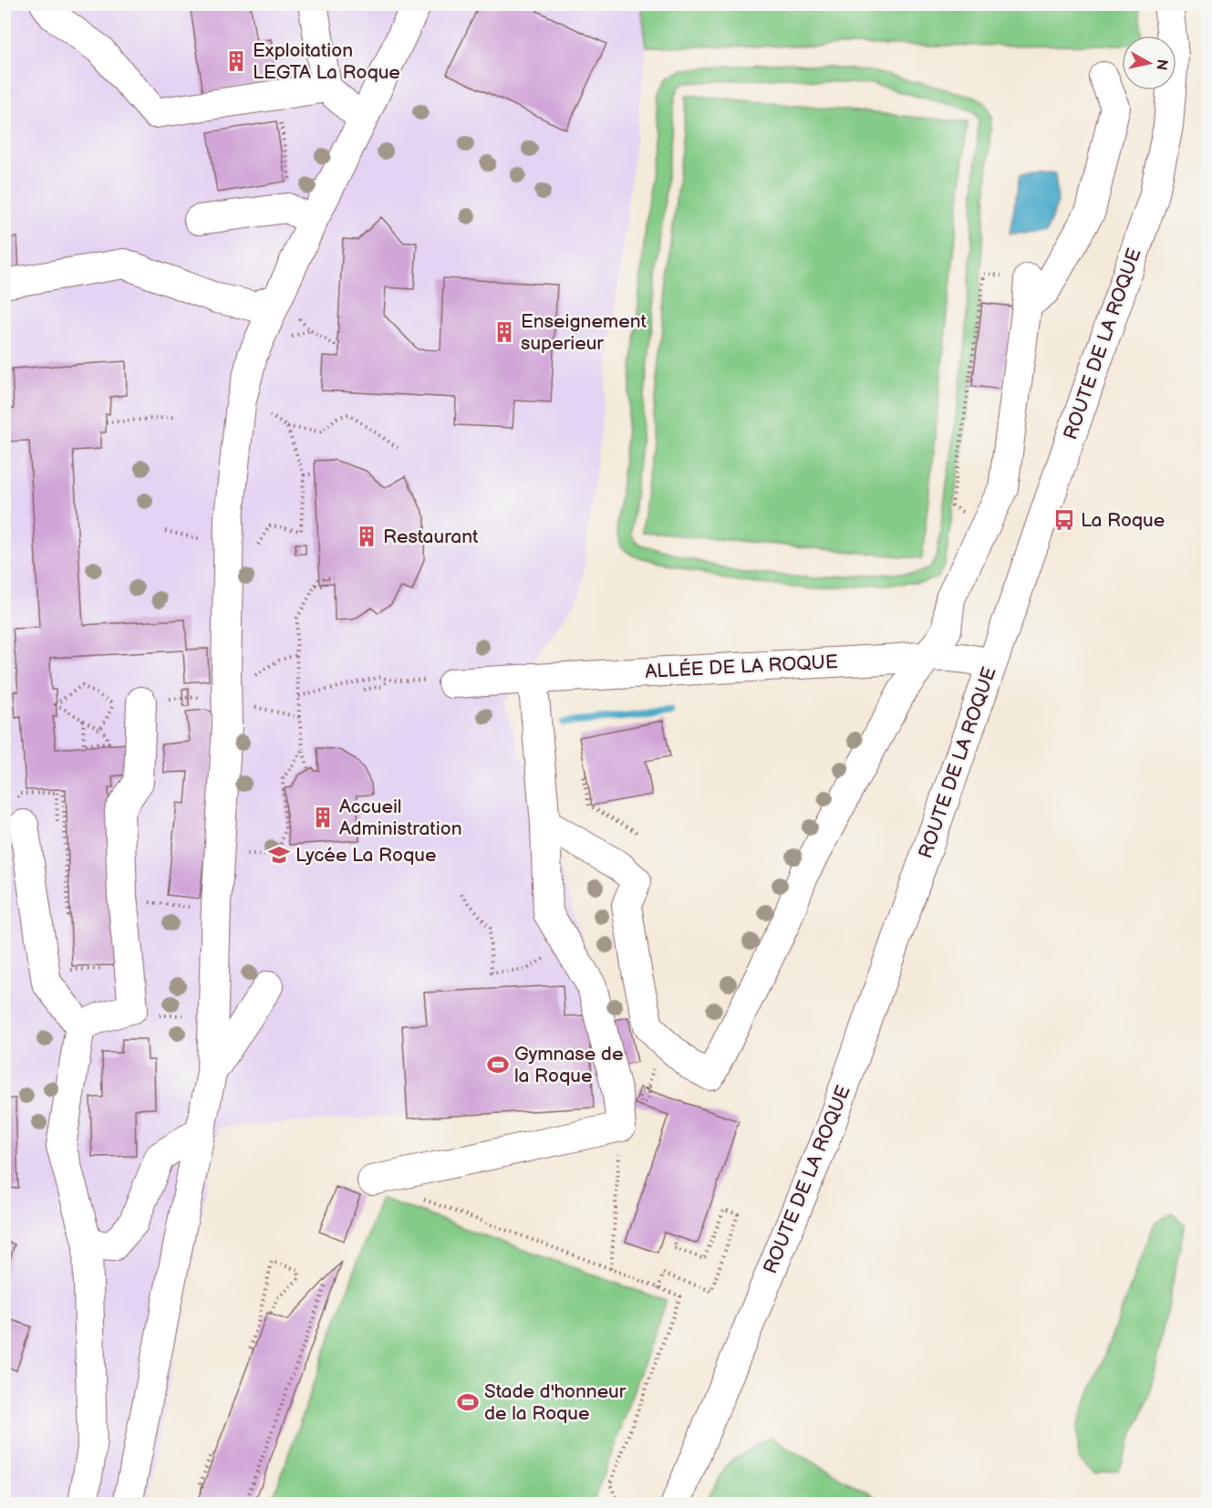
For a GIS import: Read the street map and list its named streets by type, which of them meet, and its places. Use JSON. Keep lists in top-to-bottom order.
{
  "streets": {
    "street": ["ROUTE DE LA ROQUE", "ALLÉE DE LA ROQUE"]
  },
  "crossings": [
    ["ROUTE DE LA ROQUE", "ALLÉE DE LA ROQUE"]
  ],
  "places": {
    "building": [
      "Exploitation LEGTA La Roque",
      "Enseignement superieur",
      "Restaurant",
      "Accueil Administration"
    ],
    "bus stop": ["La Roque"],
    "school or university": ["Lycée La Roque"],
    "sports": ["Gymnase de la Roque", "Stade d'honneur de la Roque"]
  },
  "north": "right"
}
